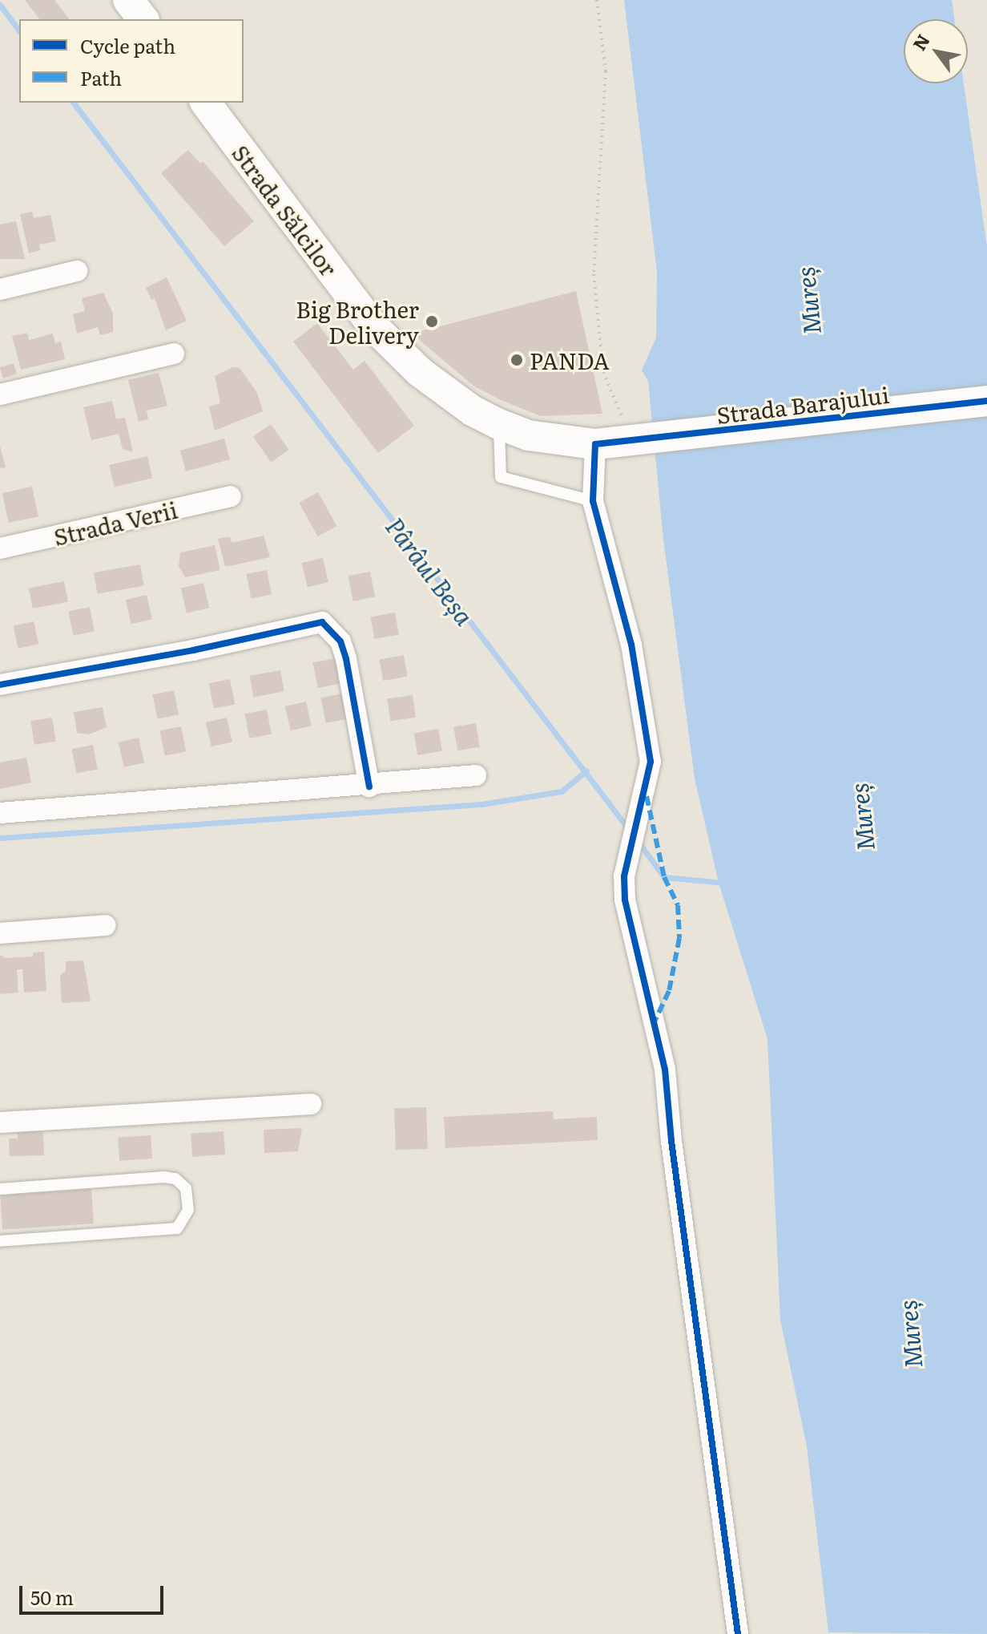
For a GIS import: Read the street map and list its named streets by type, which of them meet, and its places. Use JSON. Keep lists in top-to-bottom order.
{
  "streets": {
    "main road": ["Strada Sălcilor", "Strada Barajului"],
    "street": ["Strada Verii"]
  },
  "crossings": [
    ["Strada Sălcilor", "Strada Barajului"]
  ],
  "water": ["Mureș", "Pârâul Beșa"],
  "places": ["Big Brother Delivery", "PANDA"],
  "legend": ["Cycle path", "Path"],
  "scale_bar": "50 m",
  "north": "top left"
}
